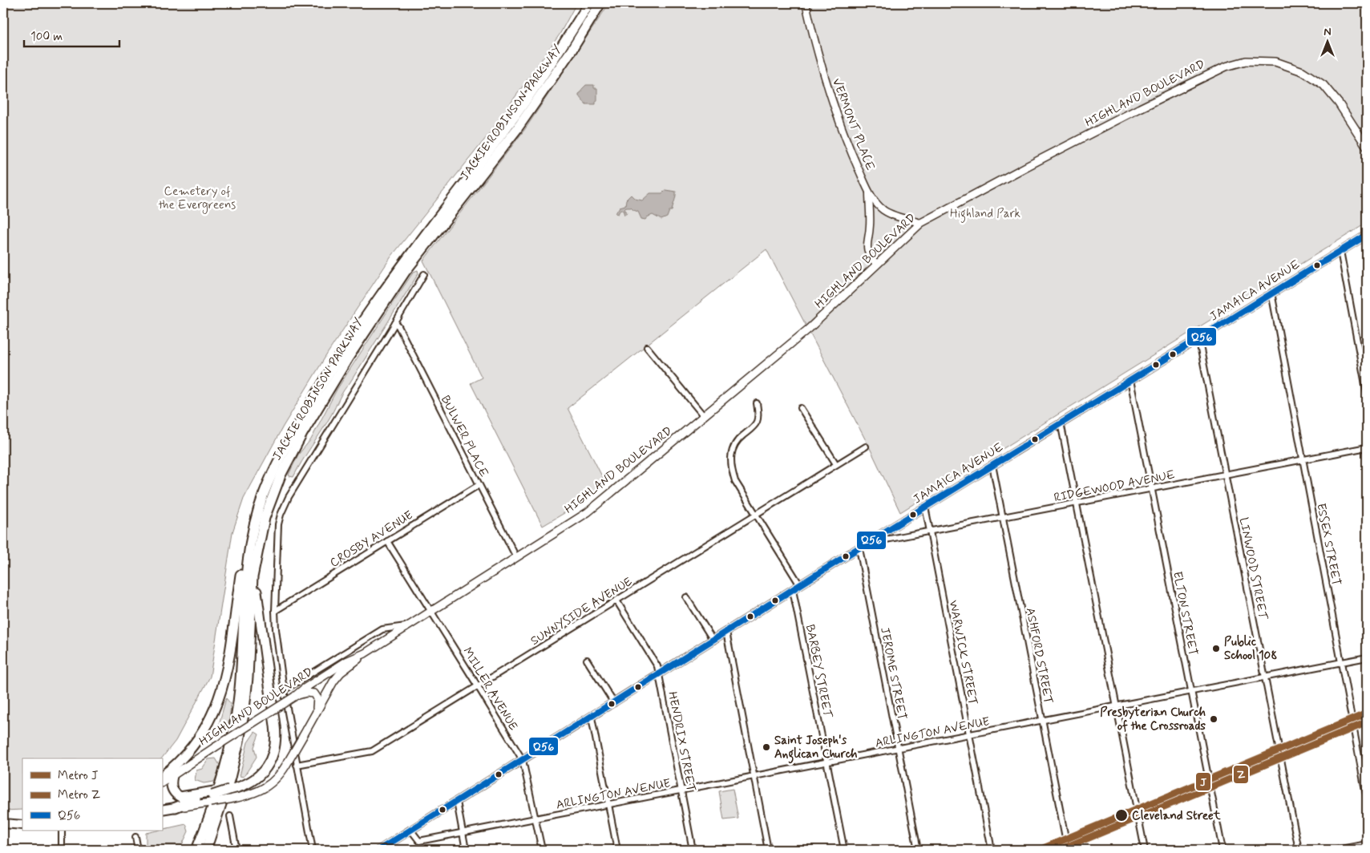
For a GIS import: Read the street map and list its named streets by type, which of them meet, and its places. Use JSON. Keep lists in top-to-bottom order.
{
  "streets": {
    "highway": ["JACKIE ROBINSON PARKWAY"],
    "main road": ["HIGHLAND BOULEVARD", "JAMAICA AVENUE"],
    "street": [
      "VERMONT PLACE",
      "BULWER PLACE",
      "RIDGEWOOD AVENUE",
      "CROSBY AVENUE",
      "ESSEX STREET",
      "LINWOOD STREET",
      "SUNNYSIDE AVENUE",
      "ELTON STREET",
      "WARWICK STREET",
      "ASHFORD STREET",
      "BARBEY STREET",
      "JEROME STREET",
      "MILLER AVENUE",
      "ARLINGTON AVENUE",
      "HENDRIX STREET"
    ]
  },
  "crossings": [
    ["HIGHLAND BOULEVARD", "VERMONT PLACE"],
    ["HIGHLAND BOULEVARD", "BULWER PLACE"],
    ["HIGHLAND BOULEVARD", "MILLER AVENUE"],
    ["JAMAICA AVENUE", "RIDGEWOOD AVENUE"],
    ["JAMAICA AVENUE", "ESSEX STREET"],
    ["JAMAICA AVENUE", "LINWOOD STREET"],
    ["JAMAICA AVENUE", "ELTON STREET"],
    ["JAMAICA AVENUE", "WARWICK STREET"],
    ["JAMAICA AVENUE", "ASHFORD STREET"],
    ["JAMAICA AVENUE", "BARBEY STREET"],
    ["JAMAICA AVENUE", "JEROME STREET"],
    ["JAMAICA AVENUE", "MILLER AVENUE"],
    ["JAMAICA AVENUE", "ARLINGTON AVENUE"],
    ["JAMAICA AVENUE", "HENDRIX STREET"],
    ["BULWER PLACE", "CROSBY AVENUE"],
    ["RIDGEWOOD AVENUE", "ESSEX STREET"],
    ["RIDGEWOOD AVENUE", "LINWOOD STREET"],
    ["RIDGEWOOD AVENUE", "ELTON STREET"],
    ["RIDGEWOOD AVENUE", "WARWICK STREET"],
    ["RIDGEWOOD AVENUE", "ASHFORD STREET"],
    ["CROSBY AVENUE", "MILLER AVENUE"],
    ["ESSEX STREET", "ARLINGTON AVENUE"],
    ["LINWOOD STREET", "ARLINGTON AVENUE"],
    ["SUNNYSIDE AVENUE", "MILLER AVENUE"],
    ["SUNNYSIDE AVENUE", "HENDRIX STREET"],
    ["ELTON STREET", "ARLINGTON AVENUE"],
    ["WARWICK STREET", "ARLINGTON AVENUE"],
    ["ASHFORD STREET", "ARLINGTON AVENUE"],
    ["BARBEY STREET", "ARLINGTON AVENUE"],
    ["JEROME STREET", "ARLINGTON AVENUE"],
    ["MILLER AVENUE", "ARLINGTON AVENUE"],
    ["ARLINGTON AVENUE", "HENDRIX STREET"]
  ],
  "parks": ["Cemetery of the Evergreens", "Highland Park"],
  "places": [
    "Public School 108",
    "Presbyterian Church of the Crossroads",
    "Saint Joseph's Anglican Church",
    "Cleveland Street"
  ],
  "lines": ["transit line Q56", "metro line J", "metro line Z"],
  "legend": ["Metro J", "Metro Z", "Q56"],
  "scale_bar": "100 m",
  "north": "top"
}
